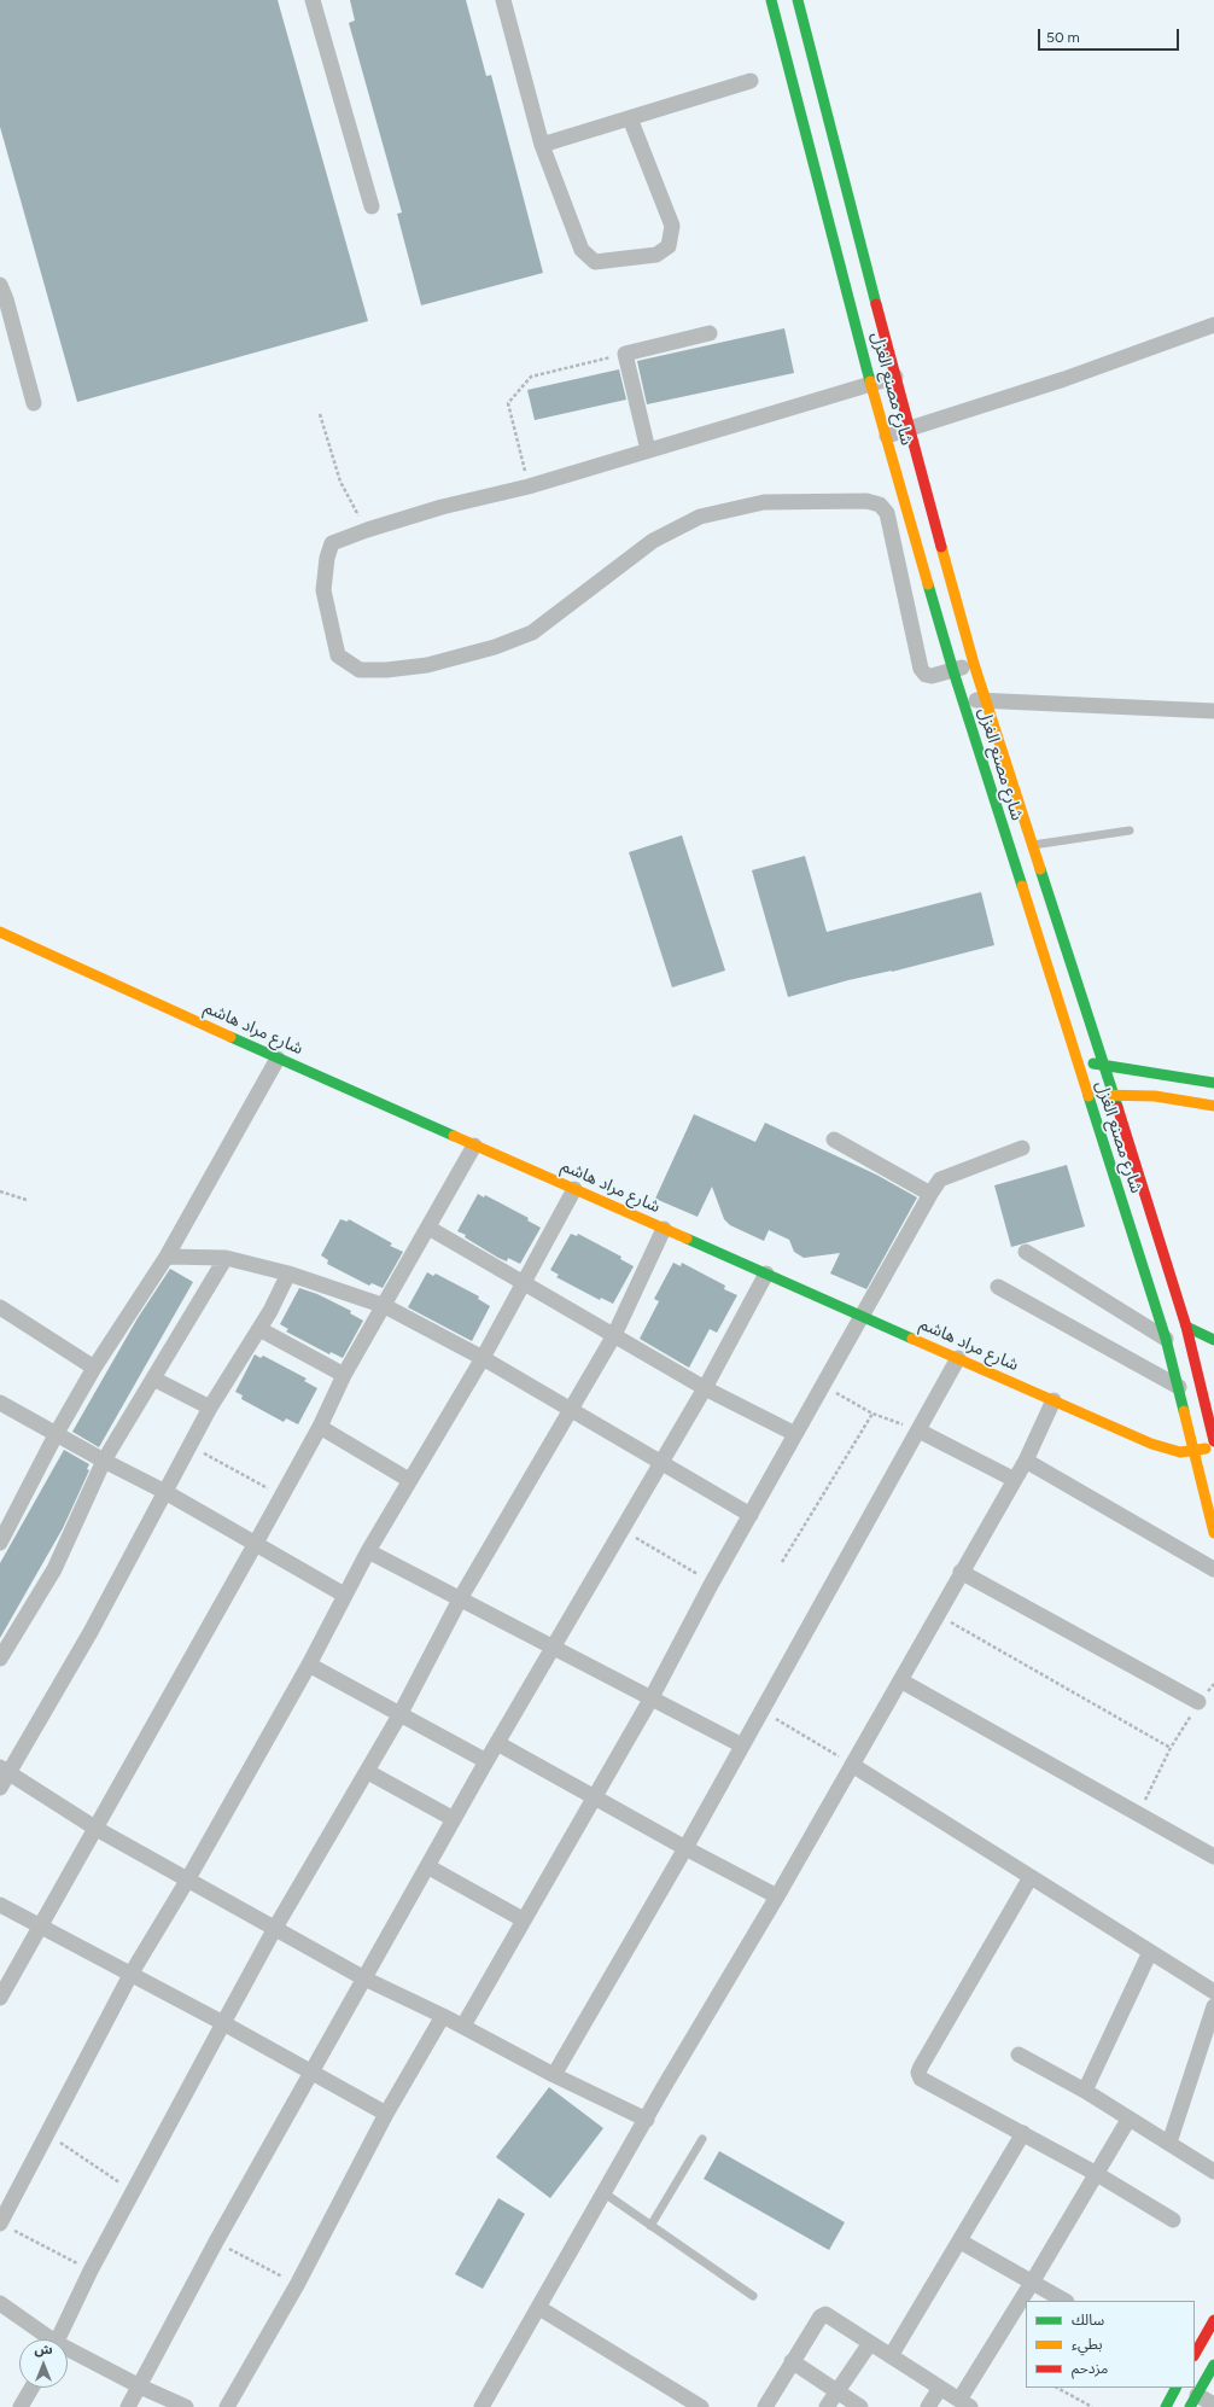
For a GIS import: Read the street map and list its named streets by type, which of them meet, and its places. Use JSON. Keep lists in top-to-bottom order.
{
  "streets": {
    "street": ["شارع مصنع الغزل", "شارع مراد هاشم"]
  },
  "crossings": [
    ["شارع مصنع الغزل", "شارع مراد هاشم"]
  ],
  "legend": ["سالك", "بطيء", "مزدحم"],
  "scale_bar": "50 m",
  "north": "top"
}
